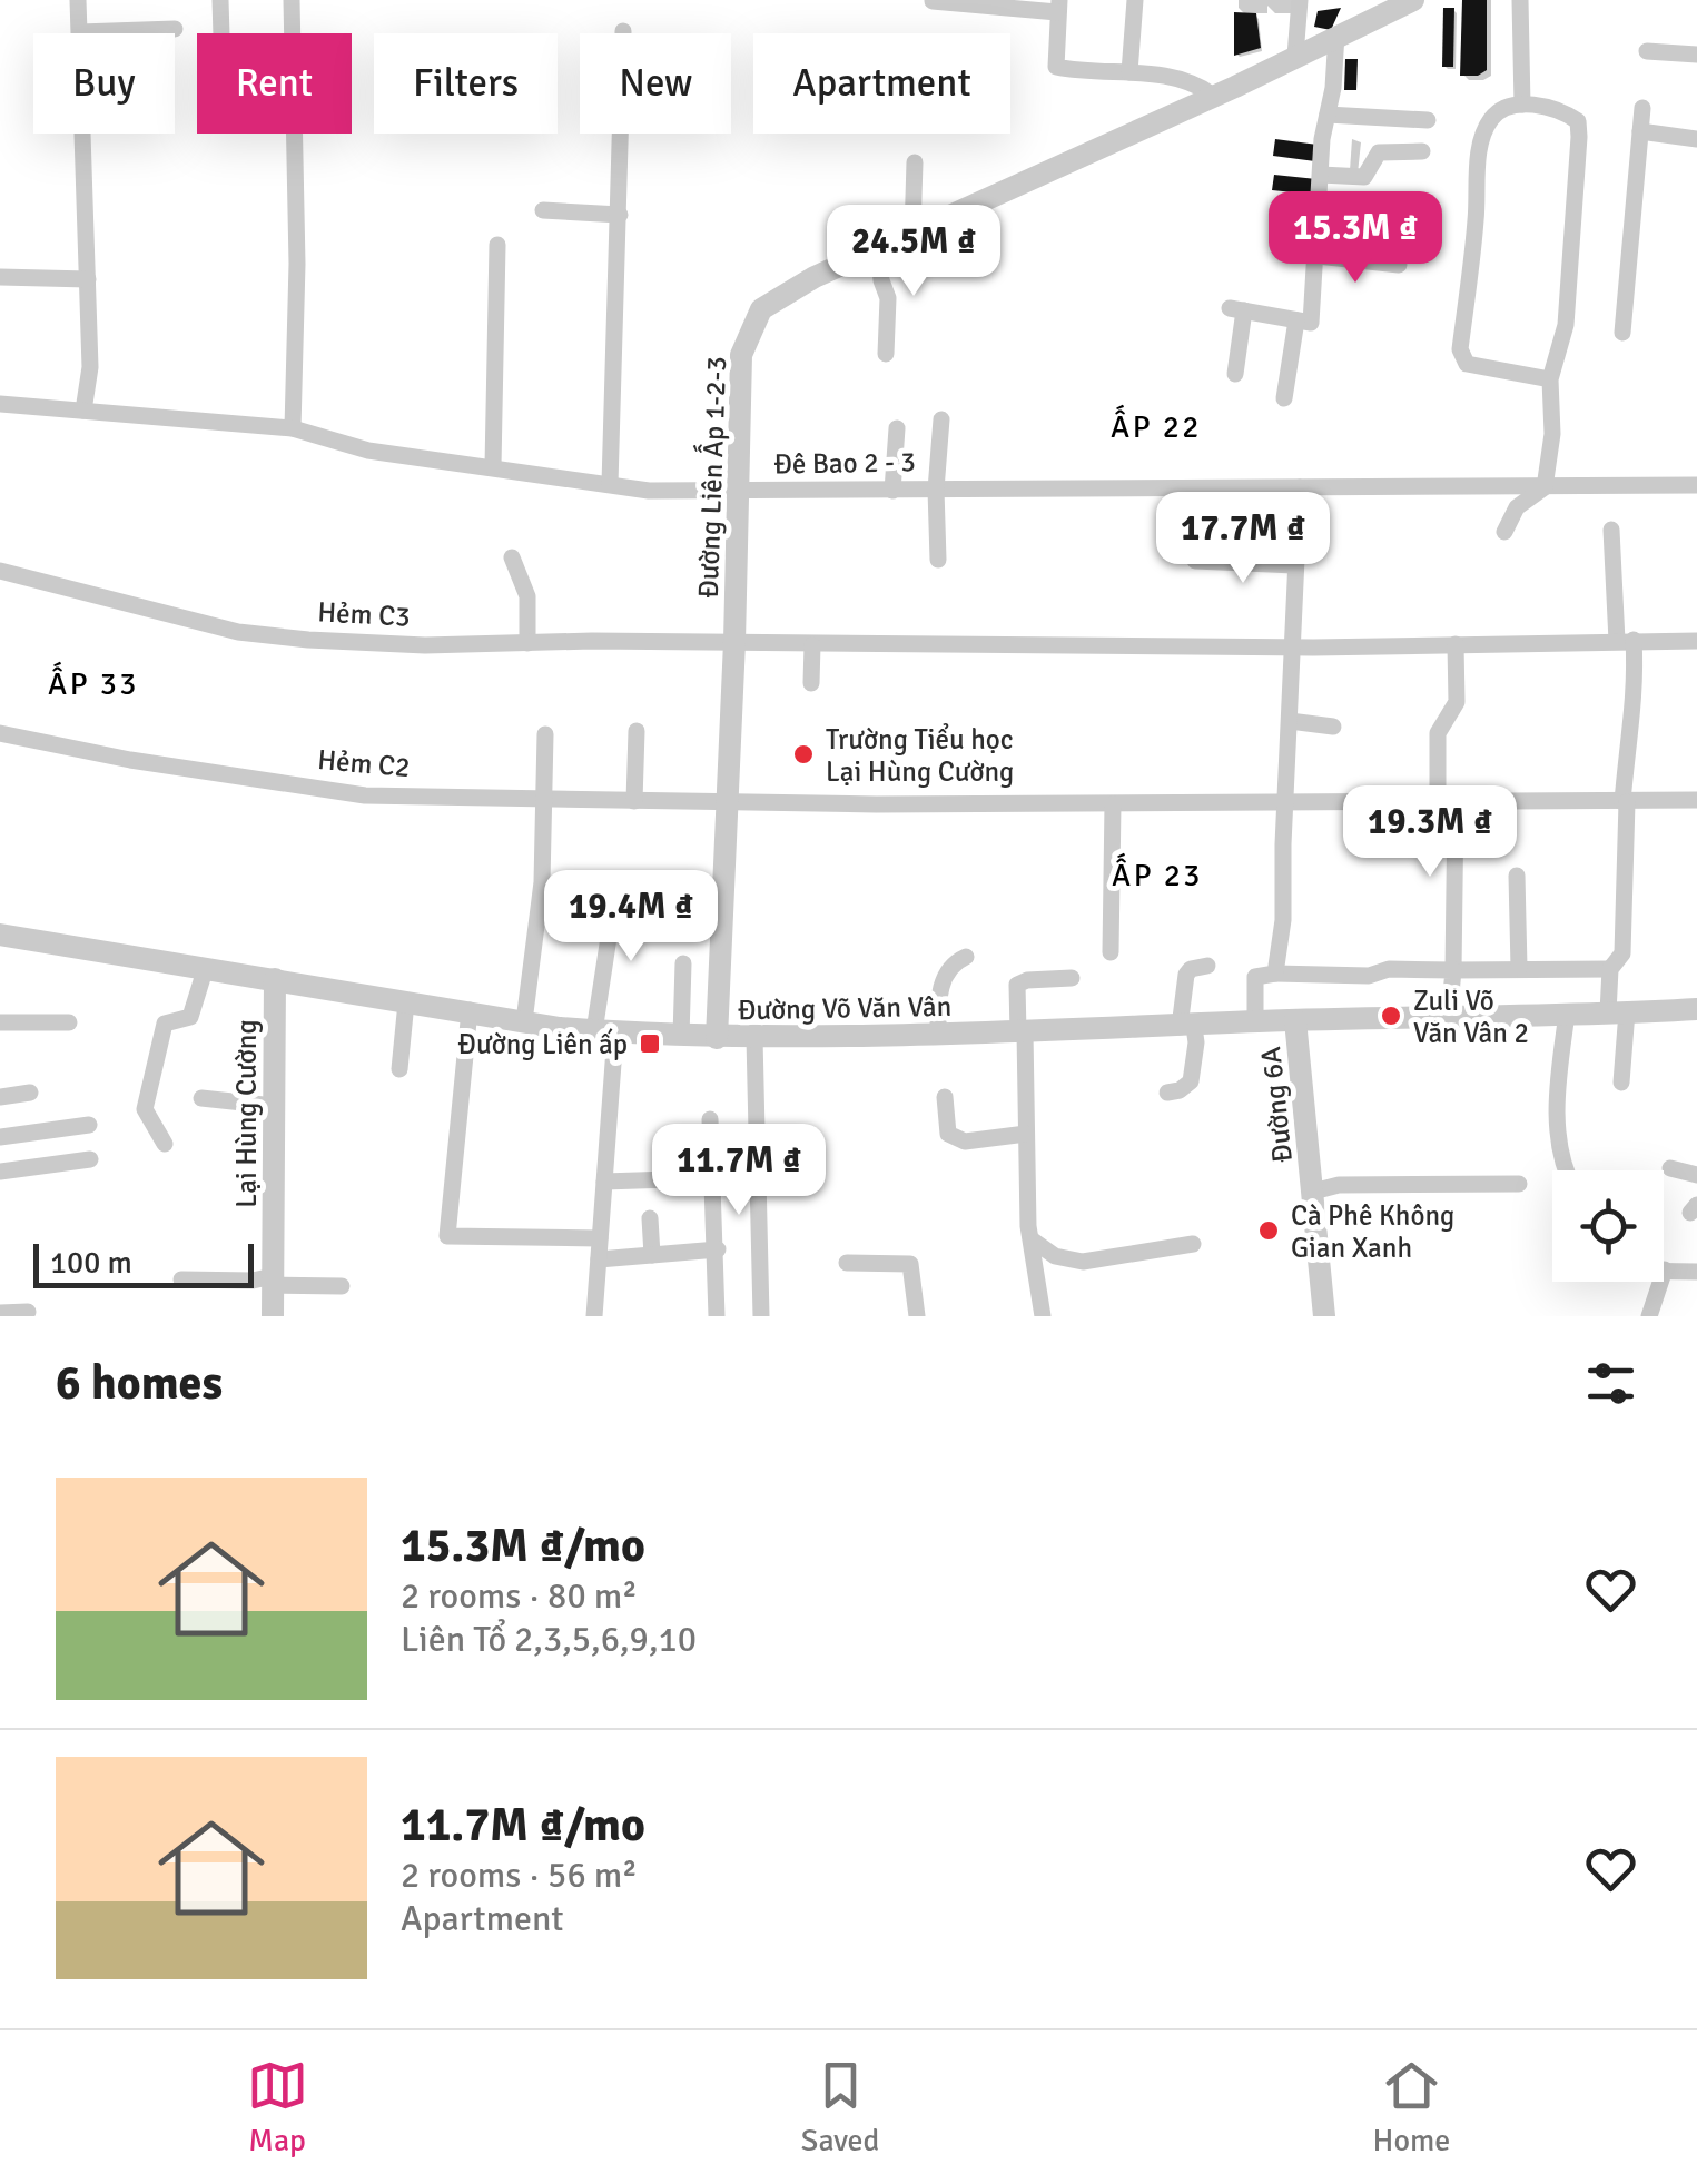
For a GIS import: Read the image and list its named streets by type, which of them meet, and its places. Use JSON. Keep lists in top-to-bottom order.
{
  "streets": {
    "street": [
      "Đê Bao 2 - 3",
      "Đường Liên Ấp 1-2-3",
      "Hẻm C3",
      "Hẻm C2",
      "Đường Võ Văn Vân",
      "Đường 6A",
      "Lại Hùng Cường"
    ]
  },
  "crossings": [
    ["Đê Bao 2 - 3", "Đường Liên Ấp 1-2-3"],
    ["Đường Liên Ấp 1-2-3", "Hẻm C3"],
    ["Đường Liên Ấp 1-2-3", "Hẻm C2"],
    ["Đường Liên Ấp 1-2-3", "Đường Võ Văn Vân"],
    ["Đường Võ Văn Vân", "Đường 6A"],
    ["Đường Võ Văn Vân", "Lại Hùng Cường"]
  ],
  "districts": ["ẤP 22", "ẤP 33", "ẤP 23"],
  "places": {
    "other": ["Trường Tiểu học Lại Hùng Cường", "Zuli Võ Văn Vân 2", "Cà Phê Không Gian Xanh"],
    "transit": ["Đường Liên ấp"]
  },
  "scale_bar": "100 m",
  "page": {
    "chip": [
      "Buy",
      "Rent",
      "Filters",
      "New",
      "Apartment"
    ],
    "price": [
      "15.3M ₫",
      "24.5M ₫",
      "17.7M ₫",
      "19.3M ₫",
      "19.4M ₫",
      "11.7M ₫"
    ],
    "scale": "100 m",
    "heading": "6 homes",
    "list": [
      {
        "name": "15.3M ₫/mo",
        "note": "2 rooms · 80 m² · Liên Tổ 2,3,5,6,9,10"
      },
      {
        "name": "11.7M ₫/mo",
        "note": "2 rooms · 56 m² · Apartment"
      }
    ],
    "tabs": ["Map", "Saved", "Home"]
  }
}
